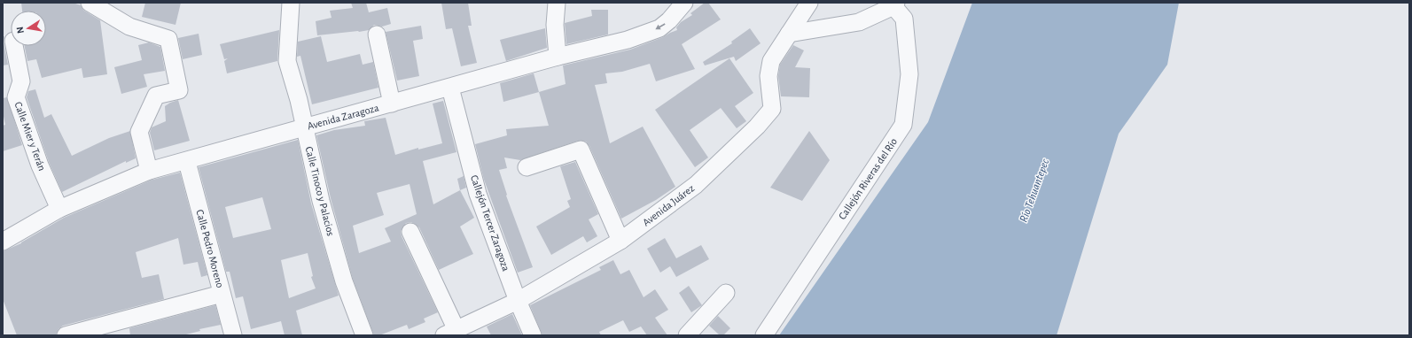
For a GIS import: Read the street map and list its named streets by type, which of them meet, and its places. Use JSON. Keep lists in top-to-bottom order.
{
  "streets": {
    "street": [
      "Avenida Zaragoza",
      "Calle Mier y Terán",
      "Callejón Riveras del Río",
      "Calle Tinoco y Palacios",
      "Avenida Juárez",
      "Callejón Tercer Zaragoza",
      "Calle Pedro Moreno"
    ]
  },
  "crossings": [
    ["Avenida Zaragoza", "Calle Mier y Terán"],
    ["Avenida Zaragoza", "Calle Tinoco y Palacios"],
    ["Avenida Zaragoza", "Callejón Tercer Zaragoza"],
    ["Avenida Zaragoza", "Calle Pedro Moreno"],
    ["Avenida Juárez", "Callejón Tercer Zaragoza"]
  ],
  "water": ["Río Tehuantepec"],
  "north": "left"
}
